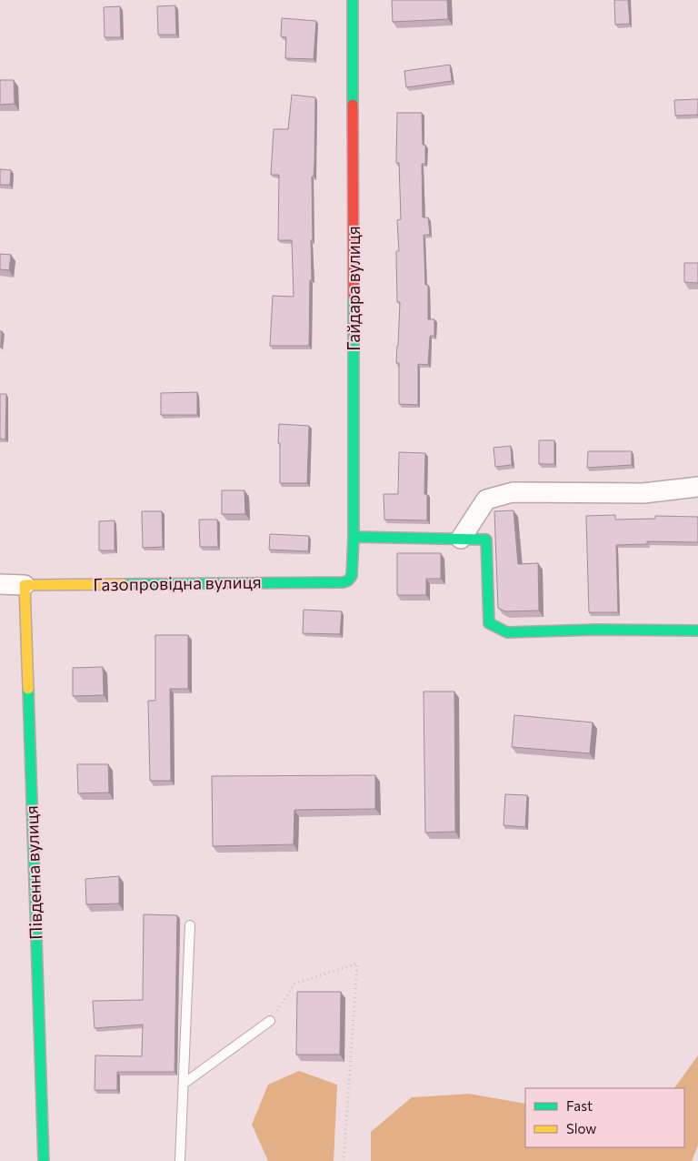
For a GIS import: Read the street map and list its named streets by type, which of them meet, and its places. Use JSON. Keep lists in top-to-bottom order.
{
  "streets": {
    "street": ["Гайдара вулиця", "Газопровідна вулиця", "Південна вулиця"]
  },
  "crossings": [
    ["Гайдара вулиця", "Газопровідна вулиця"],
    ["Газопровідна вулиця", "Південна вулиця"]
  ],
  "legend": ["Fast", "Slow"]
}
